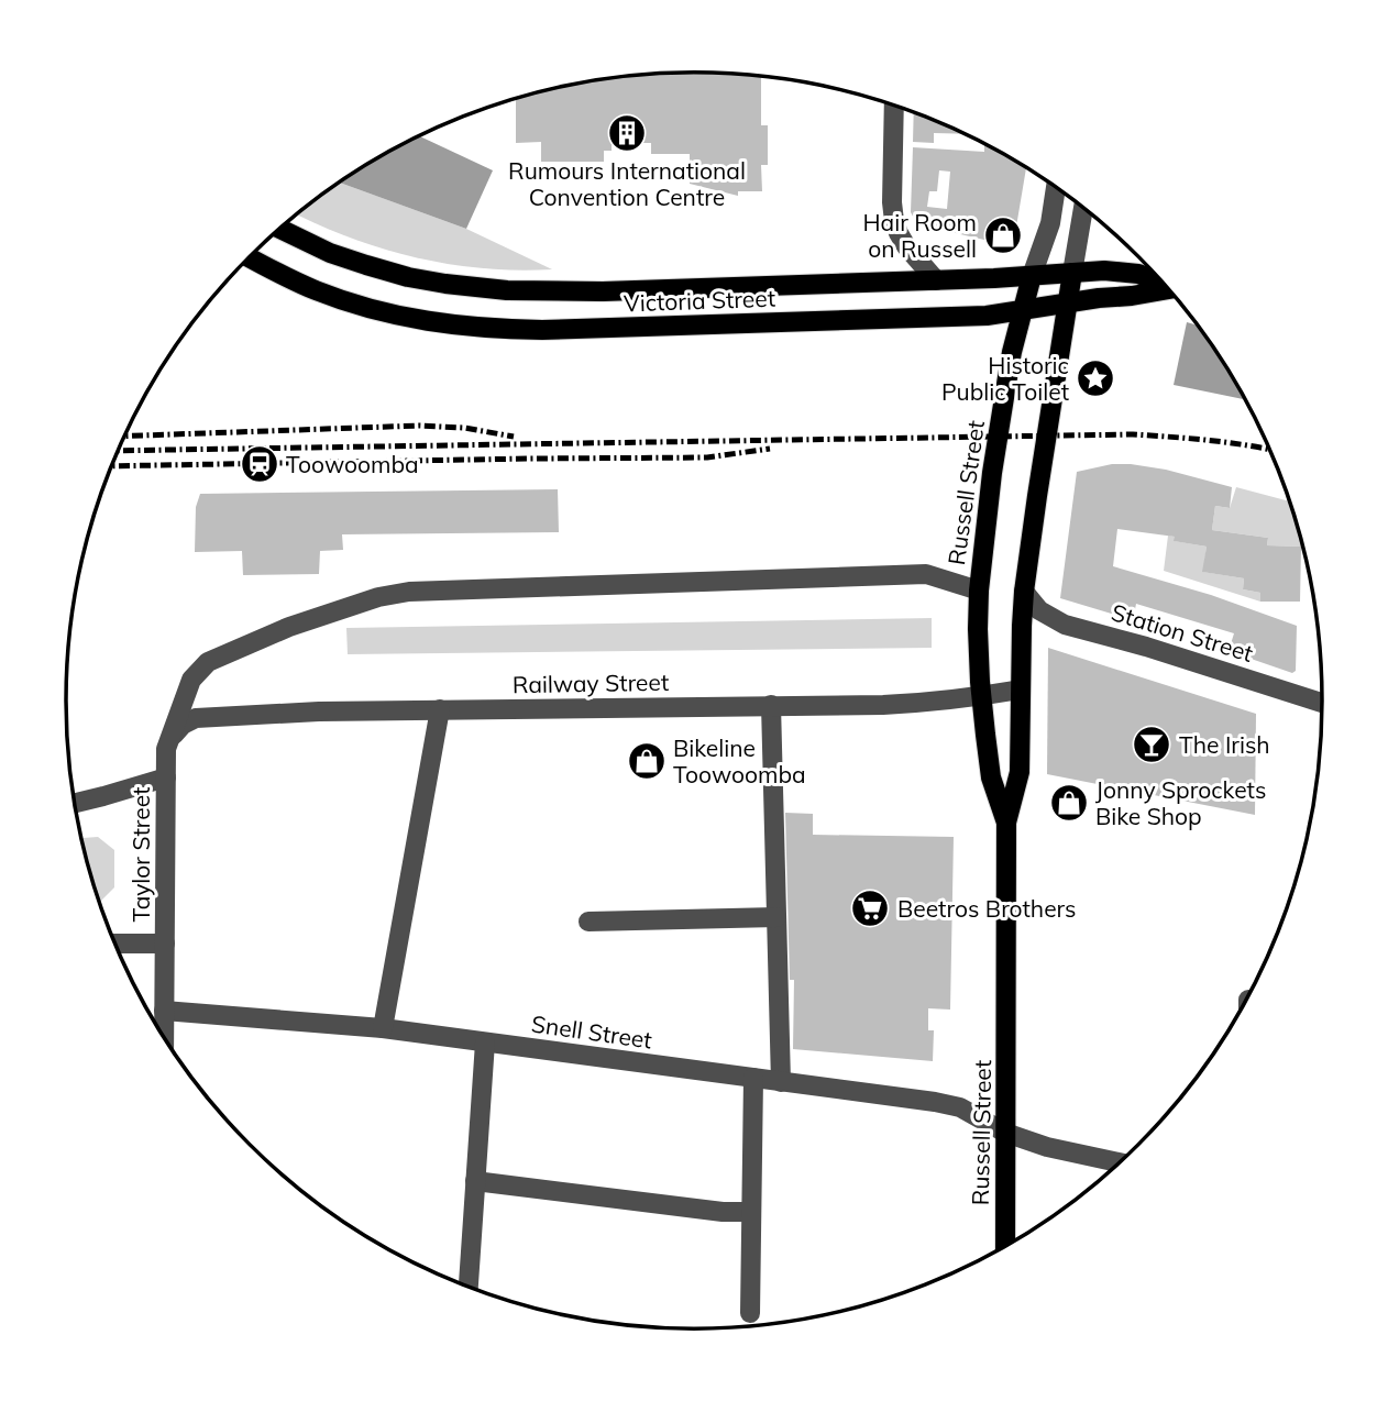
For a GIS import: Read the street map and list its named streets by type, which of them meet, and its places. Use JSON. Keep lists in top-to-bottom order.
{
  "streets": {
    "main road": ["Victoria Street", "Russell Street"],
    "street": [
      "Station Street",
      "Railway Street",
      "Taylor Street",
      "Snell Street"
    ]
  },
  "crossings": [
    ["Victoria Street", "Russell Street"],
    ["Russell Street", "Station Street"],
    ["Russell Street", "Railway Street"],
    ["Russell Street", "Taylor Street"],
    ["Russell Street", "Snell Street"],
    ["Railway Street", "Taylor Street"],
    ["Taylor Street", "Snell Street"]
  ],
  "places": {
    "building": ["Rumours International Convention Centre"],
    "shop": ["Hair Room on Russell", "Bikeline Toowoomba", "Jonny Sprockets Bike Shop"],
    "place": ["Historic Public Toilet"],
    "station": ["Toowoomba"],
    "bar": ["The Irish"],
    "supermarket": ["Beetros Brothers"]
  }
}
